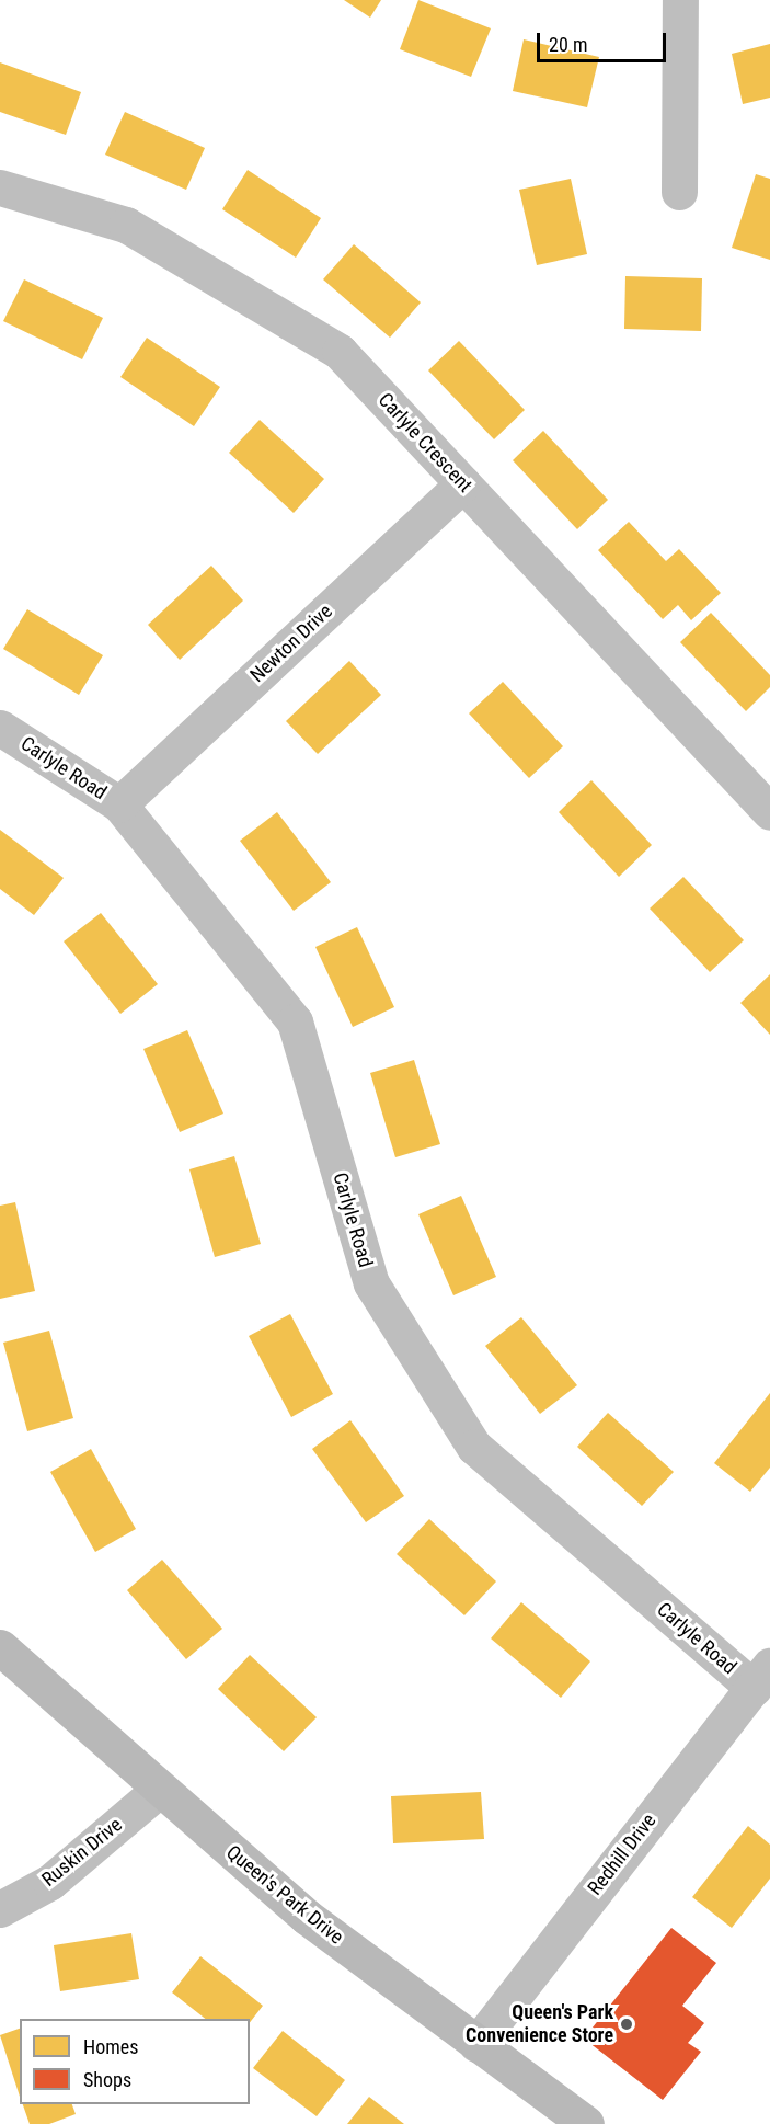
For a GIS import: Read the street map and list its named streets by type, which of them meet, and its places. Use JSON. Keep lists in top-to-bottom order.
{
  "streets": {
    "street": [
      "Carlyle Crescent",
      "Newton Drive",
      "Carlyle Road",
      "Ruskin Drive",
      "Redhill Drive",
      "Queen's Park Drive"
    ]
  },
  "crossings": [
    ["Carlyle Crescent", "Newton Drive"],
    ["Newton Drive", "Carlyle Road"],
    ["Carlyle Road", "Redhill Drive"],
    ["Ruskin Drive", "Queen's Park Drive"],
    ["Redhill Drive", "Queen's Park Drive"]
  ],
  "places": ["Queen's Park Convenience Store"],
  "legend": ["Homes", "Shops"],
  "scale_bar": "20 m"
}
